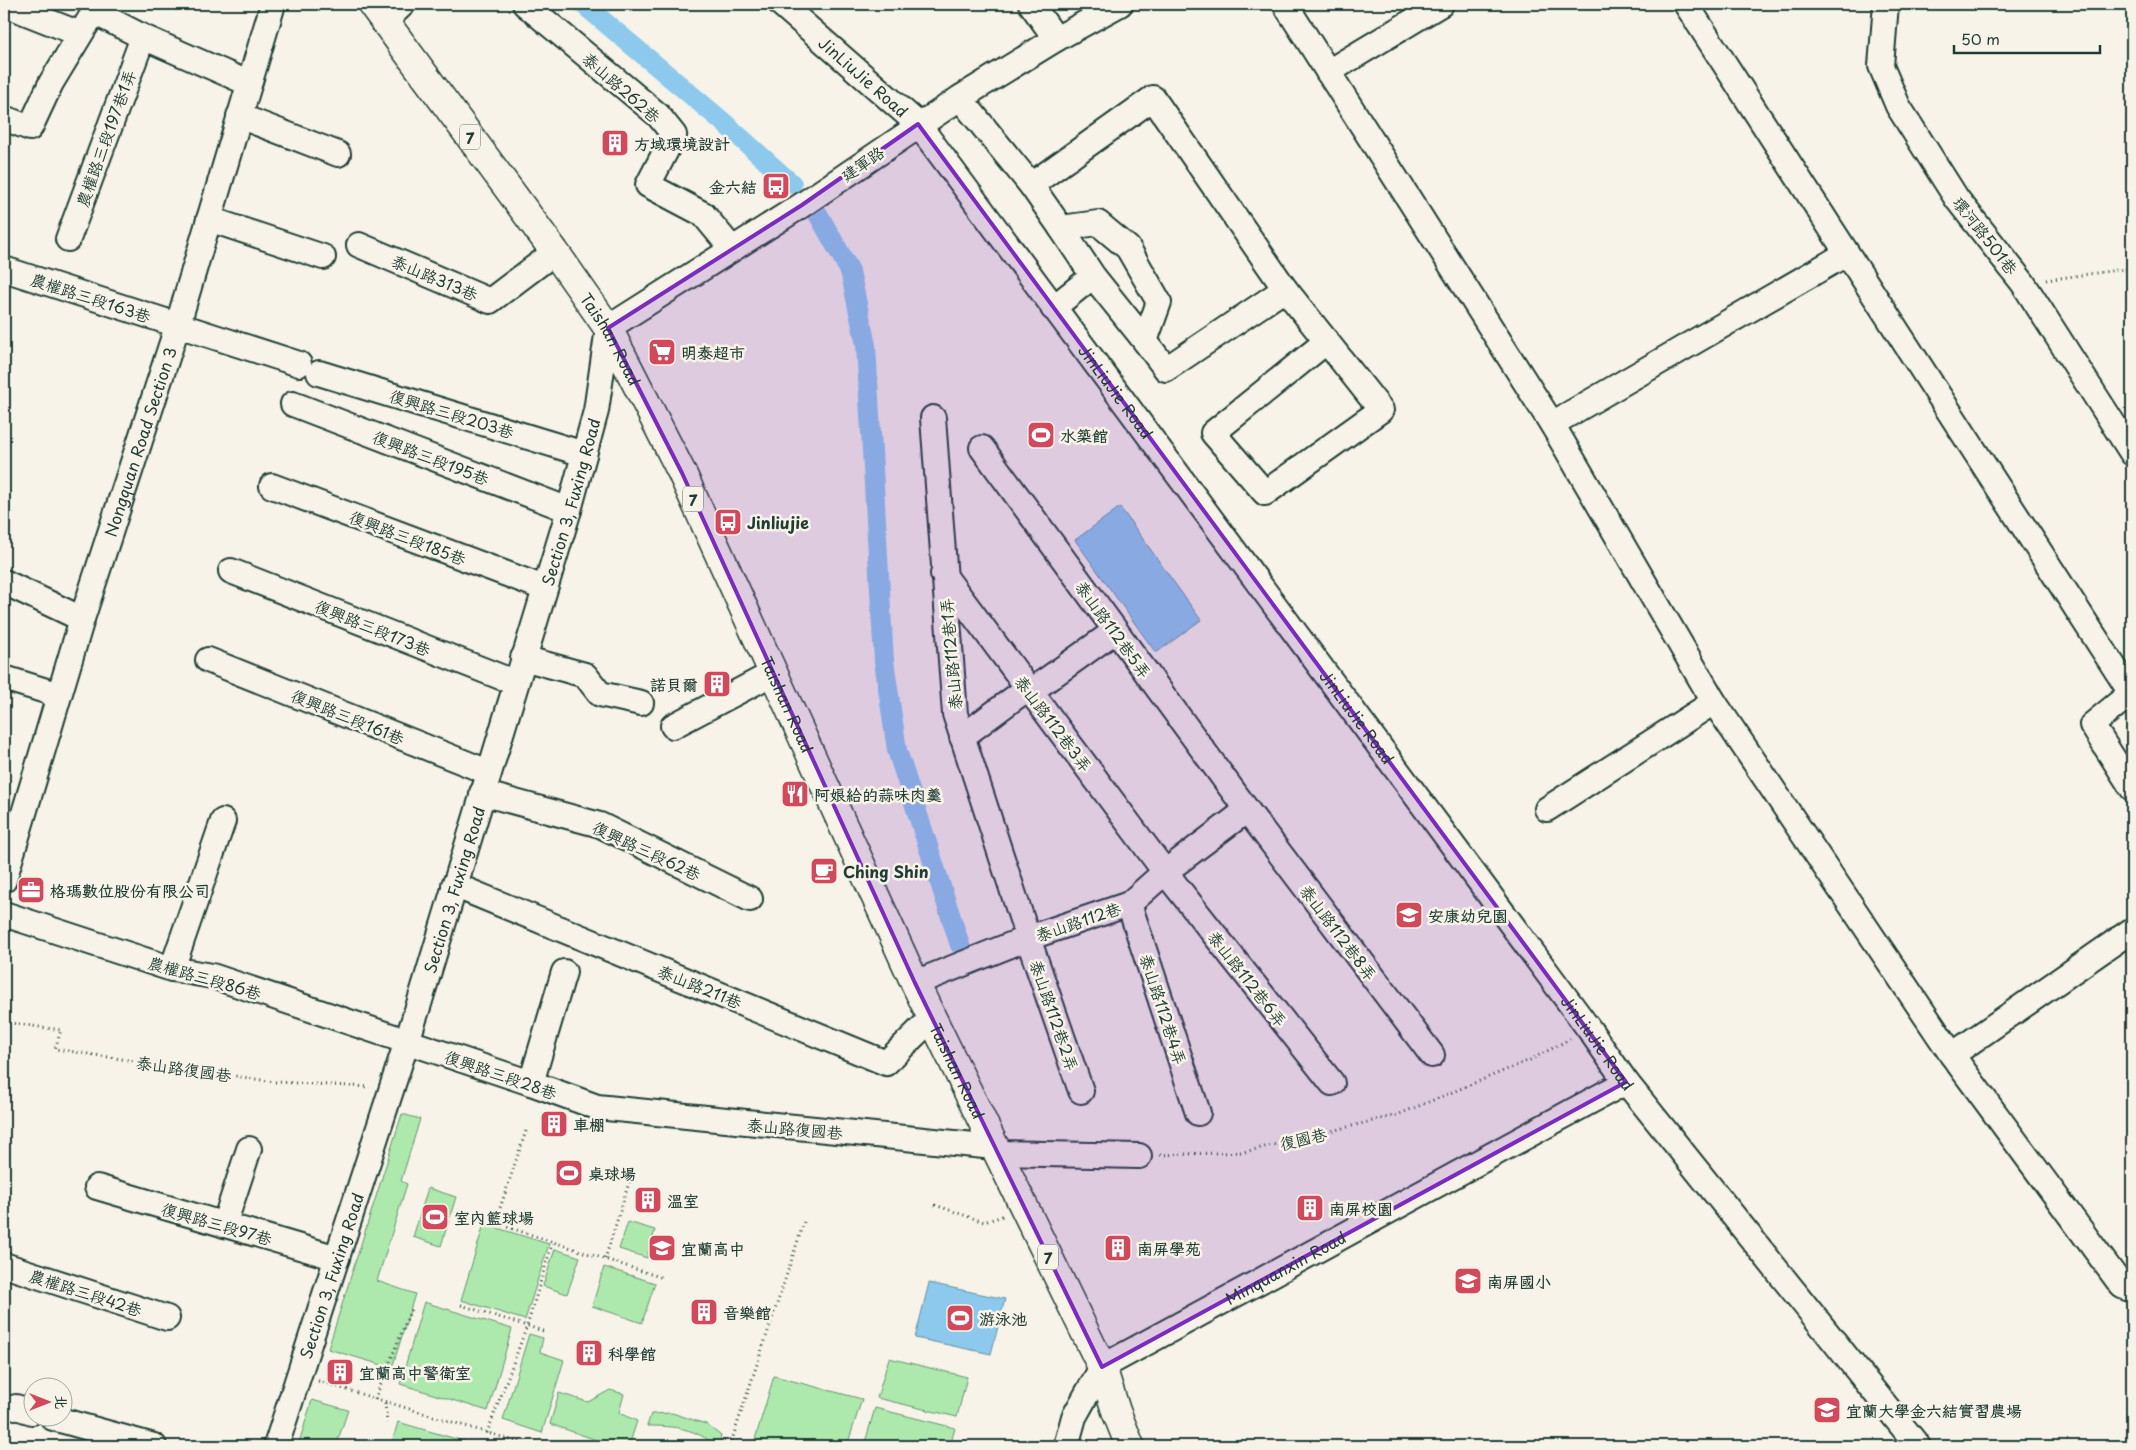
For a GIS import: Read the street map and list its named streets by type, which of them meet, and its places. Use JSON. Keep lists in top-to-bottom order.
{
  "streets": {
    "main road": ["7", "Taishan Road"],
    "street": [
      "JinLiuJie Road",
      "泰山路262巷",
      "農權路三段197巷1弄",
      "建軍路",
      "環河路501巷",
      "泰山路313巷",
      "農權路三段163巷",
      "復興路三段203巷",
      "Nongquan Road Section 3",
      "復興路三段195巷",
      "Section 3, Fuxing Road",
      "復興路三段185巷",
      "復興路三段173巷",
      "泰山路112巷5弄",
      "泰山路112巷1弄",
      "復興路三段161巷",
      "泰山路112巷3弄",
      "復興路三段62巷",
      "泰山路112巷",
      "泰山路112巷8弄",
      "農權路三段86巷",
      "泰山路112巷6弄",
      "泰山路211巷",
      "泰山路112巷4弄",
      "泰山路112巷2弄",
      "泰山路復國巷",
      "復興路三段28巷",
      "復興路三段97巷",
      "Minquanxin Road",
      "農權路三段42巷"
    ],
    "path": ["復國巷"]
  },
  "crossings": [
    ["JinLiuJie Road", "建軍路"],
    ["JinLiuJie Road", "復國巷"],
    ["JinLiuJie Road", "Minquanxin Road"],
    ["泰山路262巷", "建軍路"],
    ["建軍路", "Taishan Road"],
    ["建軍路", "Section 3, Fuxing Road"],
    ["泰山路313巷", "Taishan Road"],
    ["農權路三段163巷", "復興路三段203巷"],
    ["農權路三段163巷", "Nongquan Road Section 3"],
    ["Taishan Road", "Section 3, Fuxing Road"],
    ["Taishan Road", "泰山路112巷"],
    ["Taishan Road", "泰山路211巷"],
    ["Taishan Road", "泰山路復國巷"],
    ["Taishan Road", "Minquanxin Road"],
    ["復興路三段203巷", "Section 3, Fuxing Road"],
    ["復興路三段195巷", "Section 3, Fuxing Road"],
    ["Section 3, Fuxing Road", "復興路三段185巷"],
    ["Section 3, Fuxing Road", "復興路三段173巷"],
    ["Section 3, Fuxing Road", "復興路三段161巷"],
    ["Section 3, Fuxing Road", "復興路三段62巷"],
    ["Section 3, Fuxing Road", "農權路三段86巷"],
    ["Section 3, Fuxing Road", "泰山路211巷"],
    ["Section 3, Fuxing Road", "泰山路復國巷"],
    ["Section 3, Fuxing Road", "復興路三段28巷"],
    ["Section 3, Fuxing Road", "復興路三段97巷"],
    ["泰山路112巷5弄", "泰山路112巷"],
    ["泰山路112巷5弄", "泰山路112巷8弄"],
    ["泰山路112巷1弄", "泰山路112巷3弄"],
    ["泰山路112巷1弄", "泰山路112巷"],
    ["泰山路112巷1弄", "泰山路112巷2弄"],
    ["復興路三段161巷", "復興路三段62巷"],
    ["泰山路112巷3弄", "泰山路112巷"],
    ["泰山路112巷3弄", "泰山路112巷6弄"],
    ["泰山路112巷", "泰山路112巷8弄"],
    ["泰山路112巷", "泰山路112巷6弄"],
    ["泰山路112巷", "泰山路112巷4弄"],
    ["泰山路112巷", "泰山路112巷2弄"],
    ["農權路三段86巷", "復興路三段28巷"],
    ["泰山路復國巷", "復興路三段28巷"]
  ],
  "places": {
    "building": [
      "方域環境設計",
      "諾貝爾",
      "車棚",
      "溫室",
      "南屏校園",
      "南屏學苑",
      "音樂館",
      "科學館",
      "宜蘭高中警衛室"
    ],
    "bus stop": ["金六結", "Jinliujie"],
    "supermarket": ["明泰超市"],
    "sports": [
      "水築館",
      "桌球場",
      "室內籃球場",
      "游泳池"
    ],
    "restaurant": ["阿娘給的蒜味肉羹"],
    "cafe": ["Ching Shin"],
    "office": ["格瑪數位股份有限公司"],
    "school or university": [
      "安康幼兒園",
      "宜蘭高中",
      "南屏國小",
      "宜蘭大學金六結實習農場"
    ]
  },
  "scale_bar": "50 m",
  "north": "right"
}
